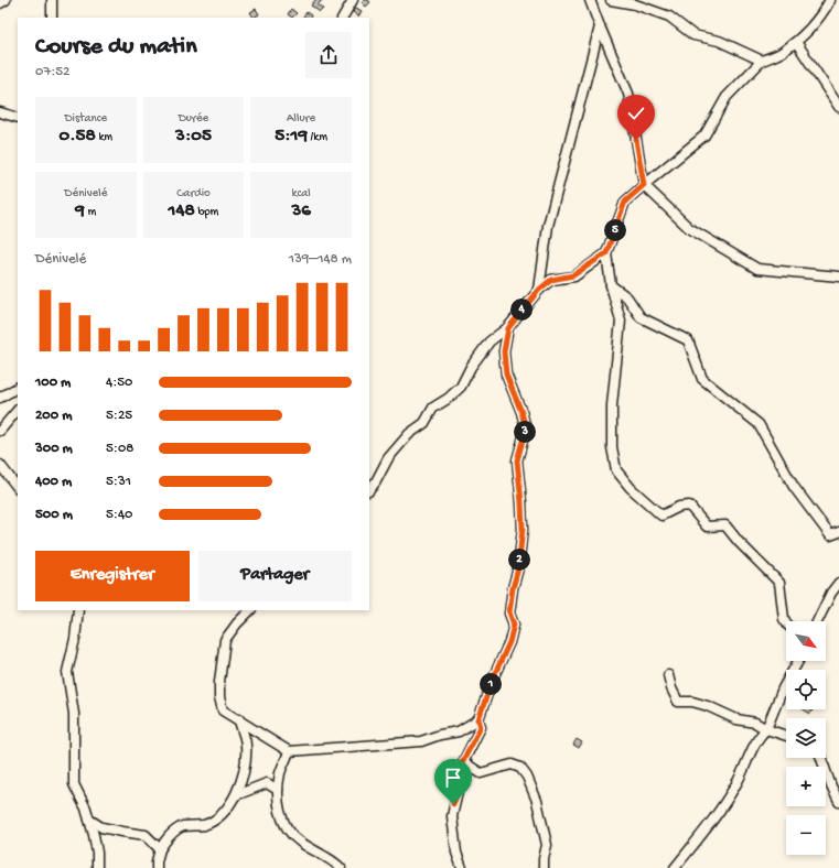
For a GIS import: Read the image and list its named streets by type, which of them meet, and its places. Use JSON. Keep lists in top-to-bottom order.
{
  "north": "bottom right",
  "page": {
    "heading": ["Course du matin", "07:52"],
    "stats": [
      ["Distance", "0.58 km"],
      ["Durée", "3:05"],
      ["Allure", "5:19 /km"],
      ["Dénivelé", "9 m"],
      ["Cardio", "148 bpm"],
      ["kcal", "36"]
    ],
    "pins": [
      "5",
      "4",
      "3",
      "2",
      "1"
    ],
    "chart": ["Dénivelé", "139–148 m"],
    "list": [
      {
        "name": "100 m",
        "note": "4:50"
      },
      {
        "name": "200 m",
        "note": "5:25"
      },
      {
        "name": "300 m",
        "note": "5:08"
      },
      {
        "name": "400 m",
        "note": "5:31"
      },
      {
        "name": "500 m",
        "note": "5:40"
      }
    ],
    "buttons": ["Enregistrer", "Partager"],
    "map_buttons": ["+", "−"]
  }
}
